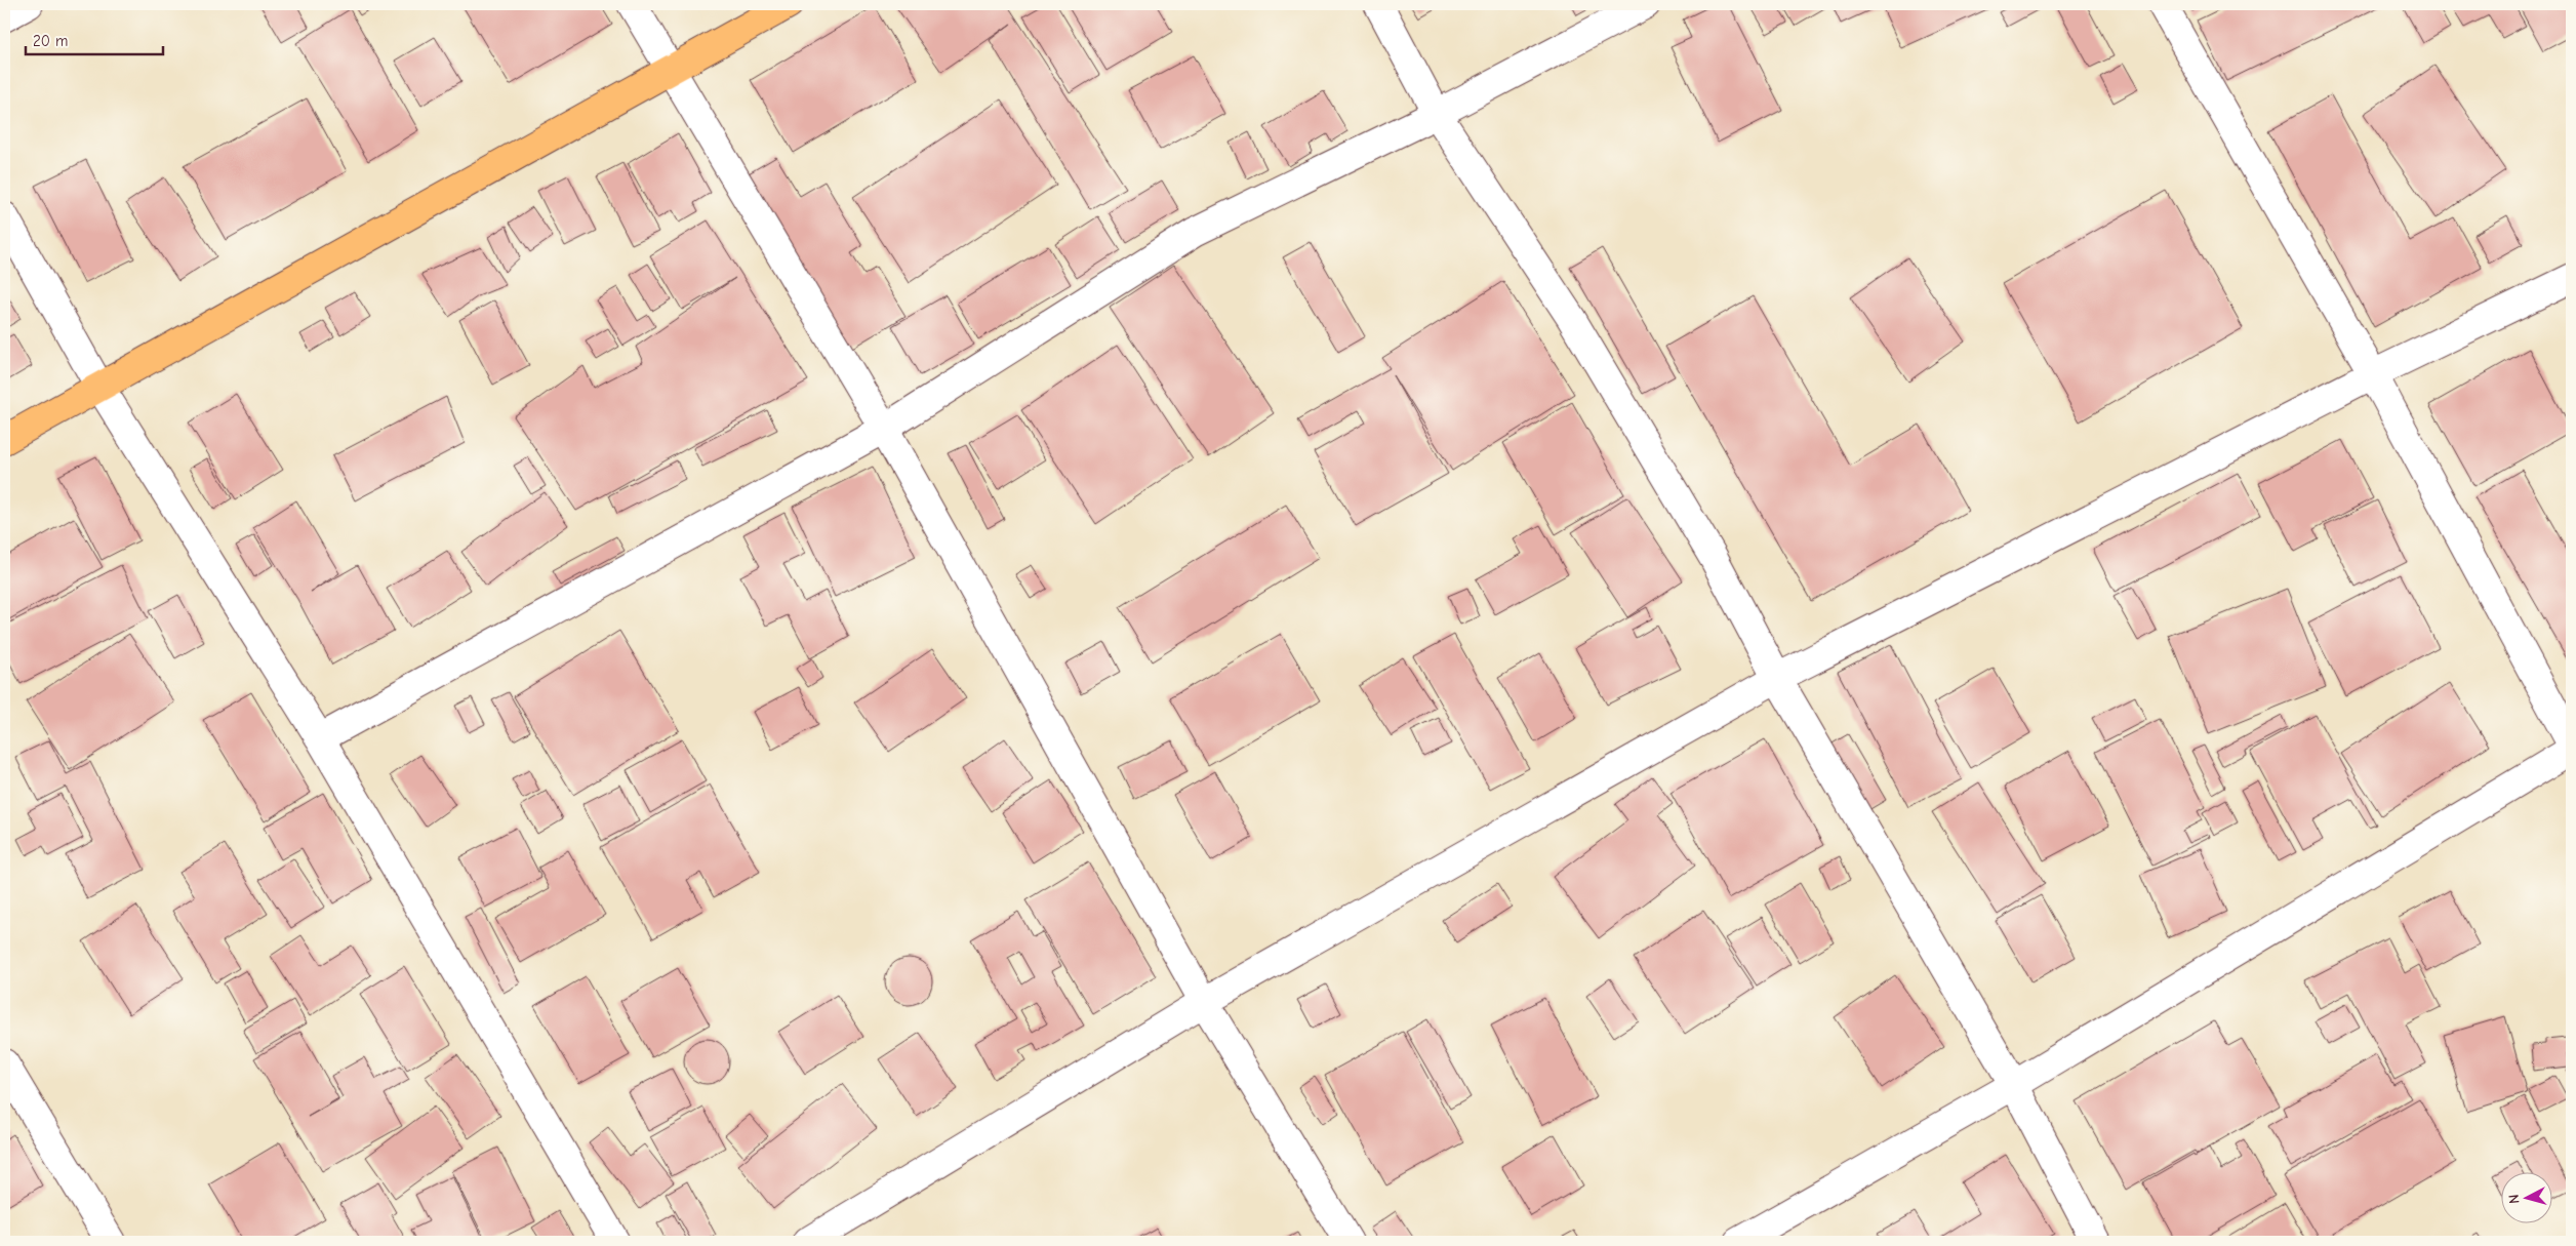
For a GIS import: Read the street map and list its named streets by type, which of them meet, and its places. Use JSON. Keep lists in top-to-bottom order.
{
  "scale_bar": "20 m",
  "north": "left"
}
